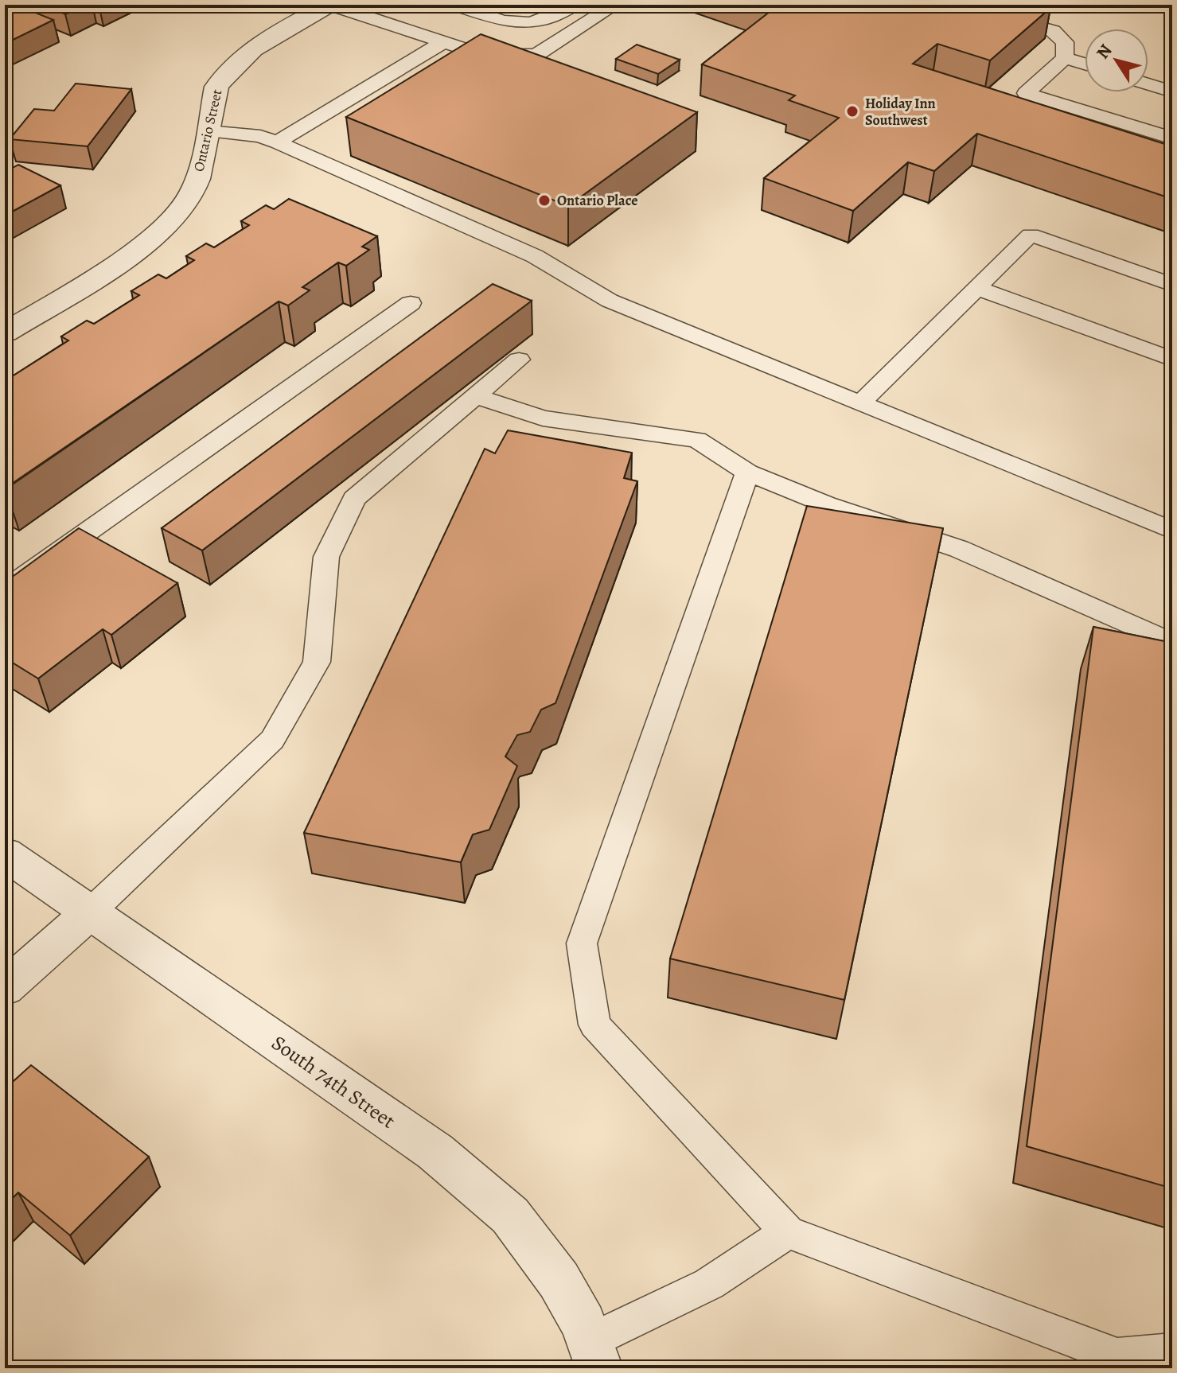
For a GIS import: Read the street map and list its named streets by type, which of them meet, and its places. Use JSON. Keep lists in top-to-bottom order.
{
  "streets": {
    "street": ["Ontario Street", "South 74th Street"]
  },
  "places": ["Holiday Inn Southwest", "Ontario Place"],
  "north": "top left"
}
